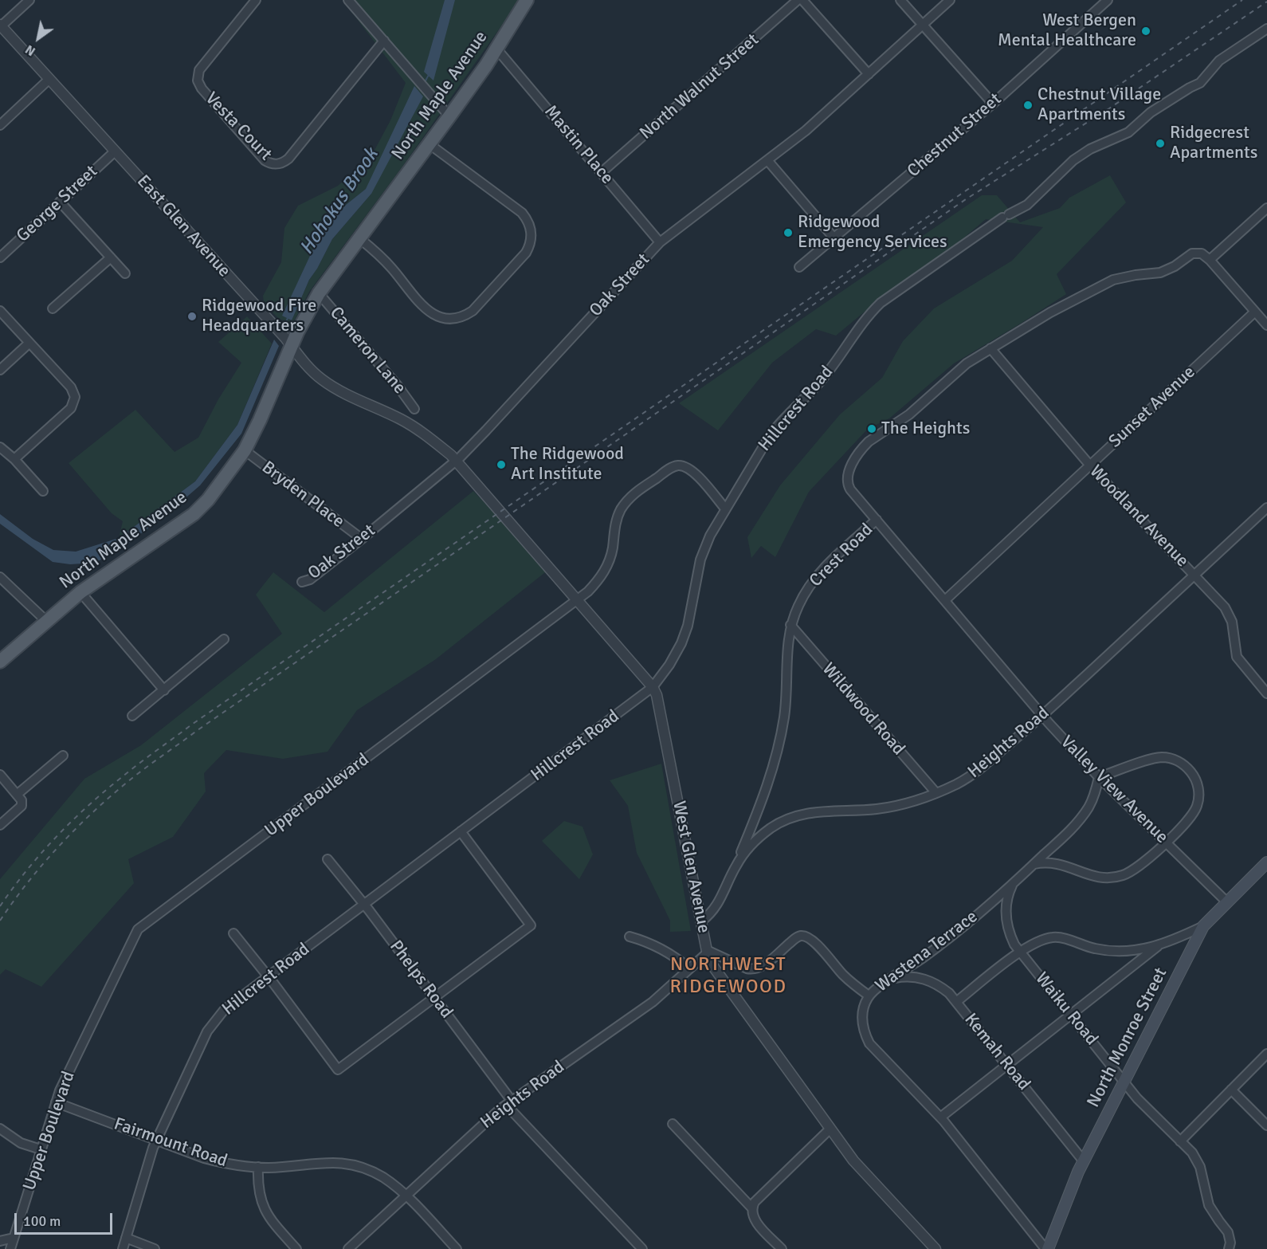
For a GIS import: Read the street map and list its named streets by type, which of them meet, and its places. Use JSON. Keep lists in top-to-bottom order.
{
  "streets": {
    "main road": ["North Maple Avenue", "North Monroe Street"],
    "street": [
      "North Walnut Street",
      "Vesta Court",
      "Chestnut Street",
      "Mastin Place",
      "George Street",
      "East Glen Avenue",
      "Oak Street",
      "Cameron Lane",
      "Sunset Avenue",
      "Hillcrest Road",
      "Bryden Place",
      "Woodland Avenue",
      "Crest Road",
      "Wildwood Road",
      "Heights Road",
      "Valley View Avenue",
      "Upper Boulevard",
      "West Glen Avenue",
      "Wastena Terrace",
      "Phelps Road",
      "Waiku Road",
      "Kemah Road",
      "Fairmount Road"
    ]
  },
  "crossings": [
    ["North Walnut Street", "Mastin Place"],
    ["North Maple Avenue", "Mastin Place"],
    ["North Maple Avenue", "East Glen Avenue"],
    ["North Maple Avenue", "Cameron Lane"],
    ["North Maple Avenue", "Bryden Place"],
    ["Mastin Place", "Oak Street"],
    ["George Street", "East Glen Avenue"],
    ["East Glen Avenue", "Oak Street"],
    ["East Glen Avenue", "West Glen Avenue"],
    ["Oak Street", "Bryden Place"],
    ["Sunset Avenue", "Woodland Avenue"],
    ["Sunset Avenue", "Valley View Avenue"],
    ["Hillcrest Road", "Upper Boulevard"],
    ["Hillcrest Road", "West Glen Avenue"],
    ["Hillcrest Road", "Phelps Road"],
    ["Hillcrest Road", "Fairmount Road"],
    ["Woodland Avenue", "Crest Road"],
    ["Woodland Avenue", "Heights Road"],
    ["Crest Road", "Wildwood Road"],
    ["Crest Road", "Heights Road"],
    ["Crest Road", "Valley View Avenue"],
    ["Wildwood Road", "Heights Road"],
    ["Heights Road", "Valley View Avenue"],
    ["Heights Road", "West Glen Avenue"],
    ["Heights Road", "Phelps Road"],
    ["Heights Road", "Fairmount Road"],
    ["Valley View Avenue", "Wastena Terrace"],
    ["Valley View Avenue", "North Monroe Street"],
    ["Upper Boulevard", "West Glen Avenue"],
    ["Upper Boulevard", "Fairmount Road"],
    ["Wastena Terrace", "Waiku Road"],
    ["Wastena Terrace", "North Monroe Street"],
    ["Wastena Terrace", "Kemah Road"],
    ["Waiku Road", "North Monroe Street"],
    ["North Monroe Street", "Kemah Road"]
  ],
  "districts": ["NORTHWEST RIDGEWOOD"],
  "water": ["Hohokus Brook"],
  "places": [
    "West Bergen Mental Healthcare",
    "Chestnut Village Apartments",
    "Ridgecrest Apartments",
    "Ridgewood Emergency Services",
    "Ridgewood Fire Headquarters",
    "The Heights",
    "The Ridgewood Art Institute"
  ],
  "scale_bar": "100 m",
  "north": "bottom left"
}
